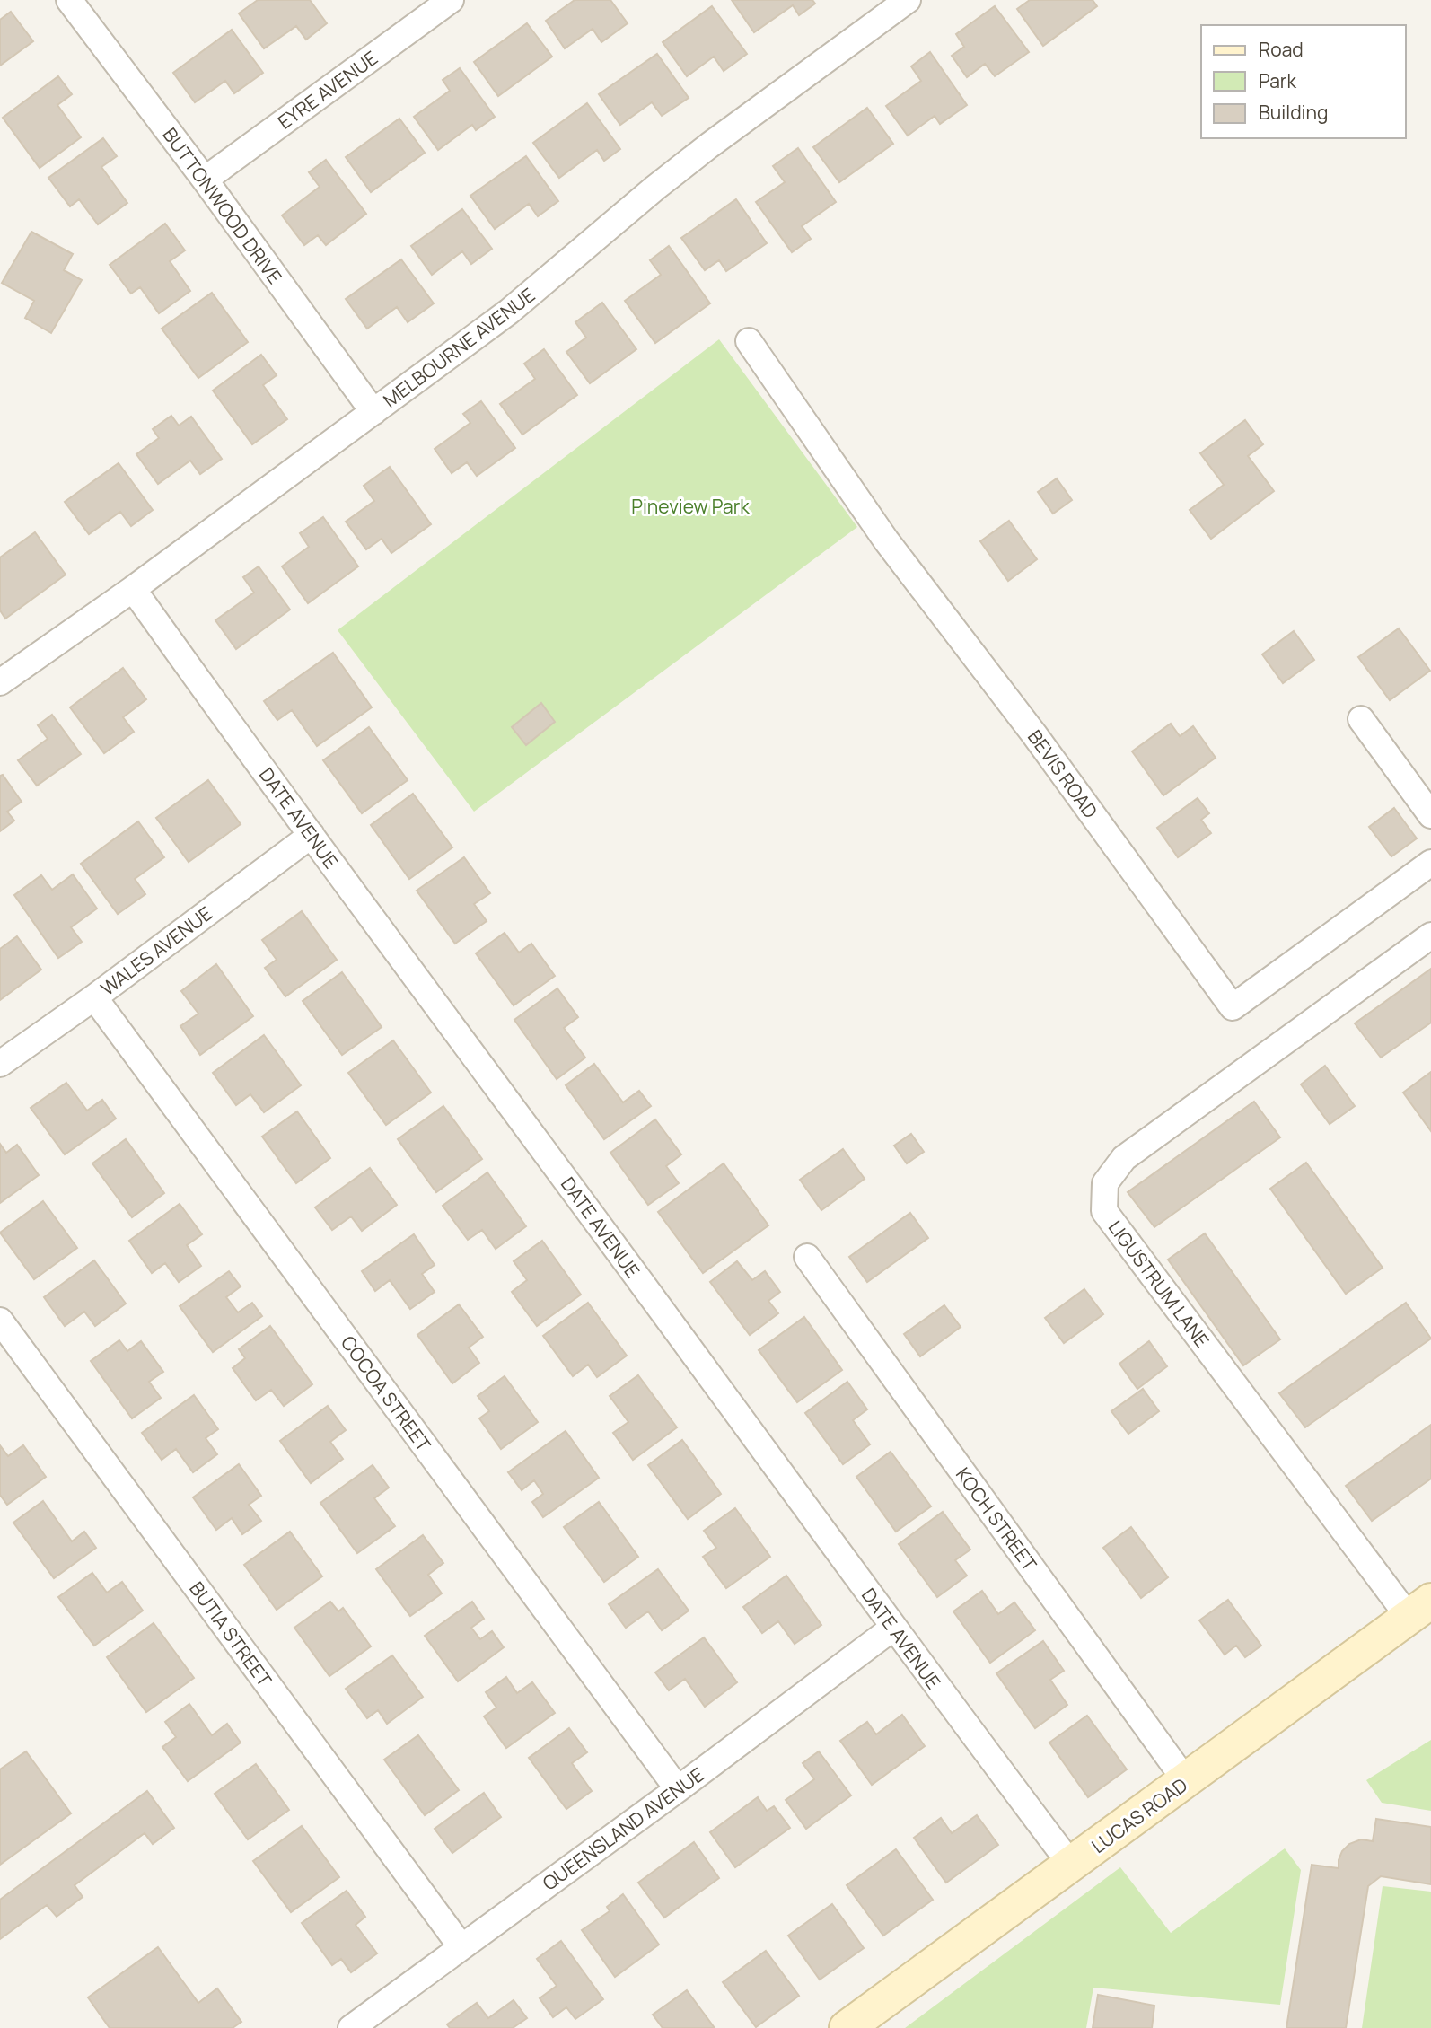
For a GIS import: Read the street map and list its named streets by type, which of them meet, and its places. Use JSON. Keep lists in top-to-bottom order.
{
  "streets": {
    "street": [
      "EYRE AVENUE",
      "BUTTONWOOD DRIVE",
      "MELBOURNE AVENUE",
      "BEVIS ROAD",
      "DATE AVENUE",
      "WALES AVENUE",
      "LIGUSTRUM LANE",
      "COCOA STREET",
      "KOCH STREET",
      "BUTIA STREET",
      "LUCAS ROAD",
      "QUEENSLAND AVENUE"
    ]
  },
  "crossings": [
    ["EYRE AVENUE", "BUTTONWOOD DRIVE"],
    ["BUTTONWOOD DRIVE", "MELBOURNE AVENUE"],
    ["MELBOURNE AVENUE", "DATE AVENUE"],
    ["DATE AVENUE", "WALES AVENUE"],
    ["DATE AVENUE", "LUCAS ROAD"],
    ["DATE AVENUE", "QUEENSLAND AVENUE"],
    ["WALES AVENUE", "COCOA STREET"],
    ["LIGUSTRUM LANE", "LUCAS ROAD"],
    ["COCOA STREET", "QUEENSLAND AVENUE"],
    ["KOCH STREET", "LUCAS ROAD"],
    ["BUTIA STREET", "QUEENSLAND AVENUE"]
  ],
  "parks": ["Pineview Park"],
  "legend": ["Road", "Park", "Building"]
}
